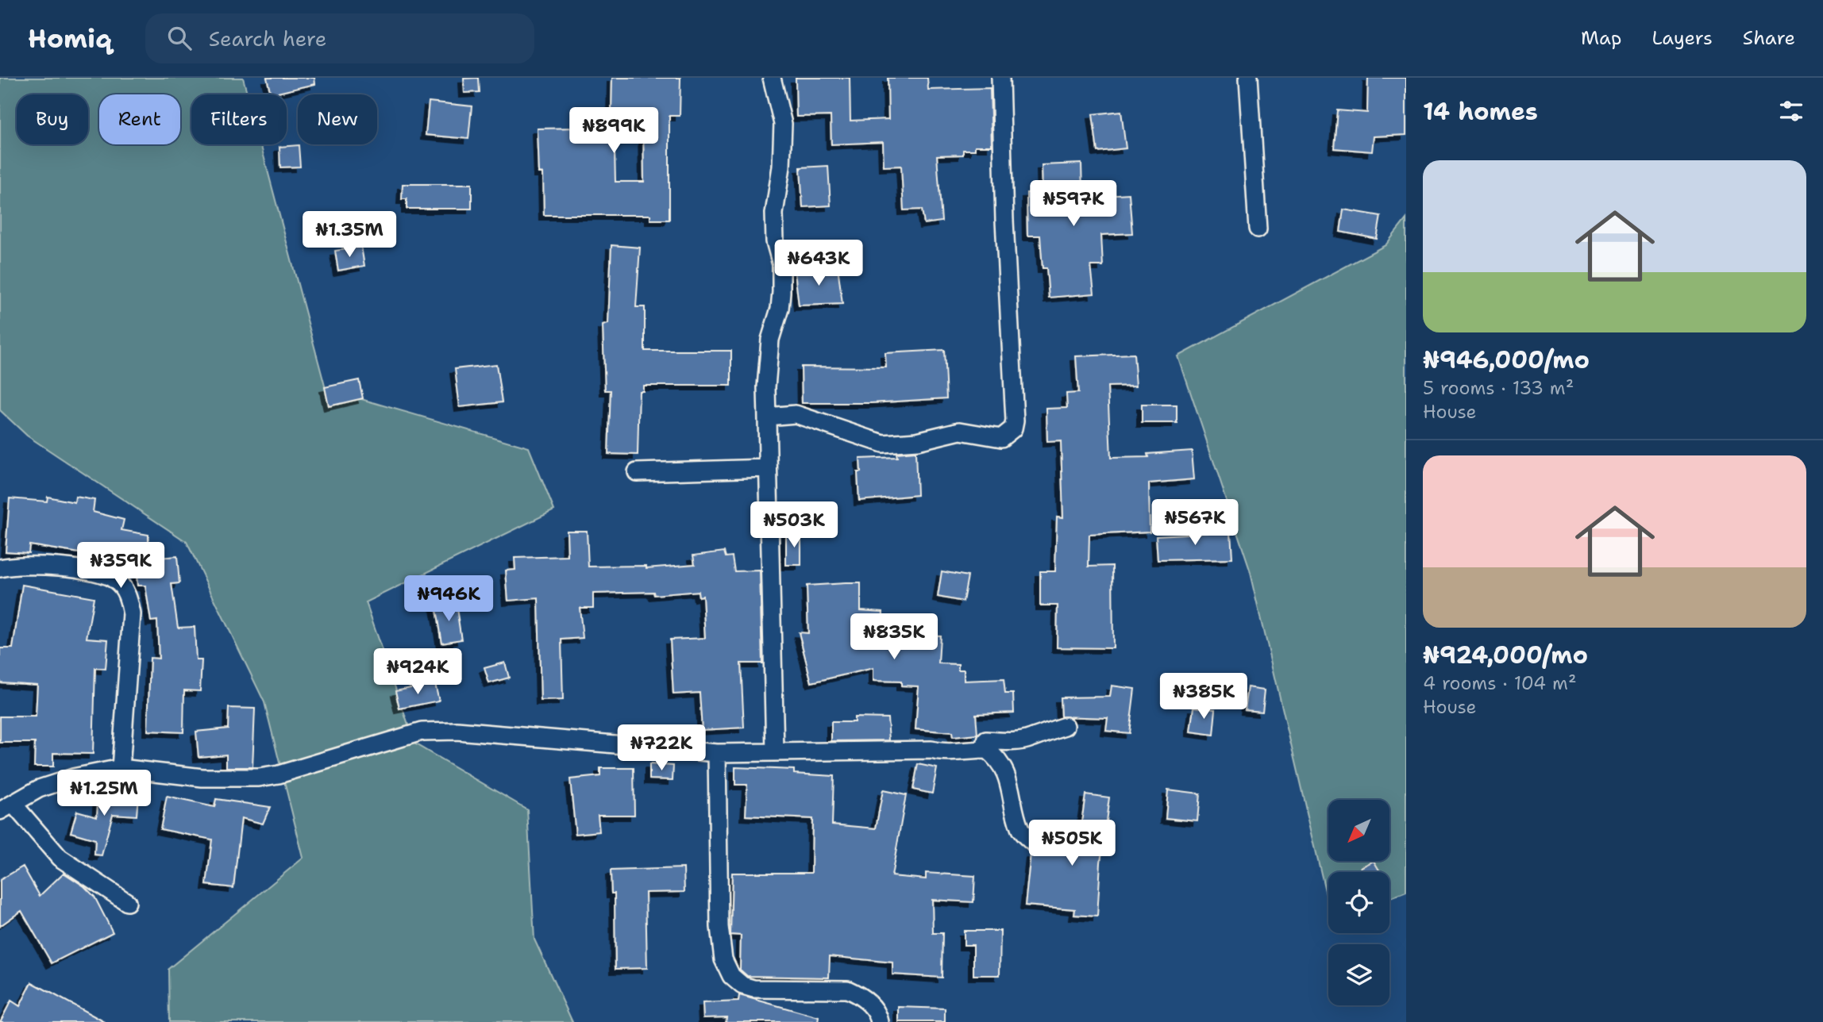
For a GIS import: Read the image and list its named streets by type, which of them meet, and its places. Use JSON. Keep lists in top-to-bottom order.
{
  "north": "bottom left",
  "page": {
    "header": "Homiq",
    "search": "Search here",
    "nav": ["Map", "Layers", "Share"],
    "heading": "14 homes",
    "chip": [
      "Buy",
      "Rent",
      "Filters",
      "New"
    ],
    "price": [
      "₦899K",
      "₦597K",
      "₦1.35M",
      "₦643K",
      "₦567K",
      "₦503K",
      "₦359K",
      "₦946K",
      "₦835K",
      "₦924K",
      "₦385K",
      "₦722K",
      "₦1.25M",
      "₦505K"
    ],
    "list": [
      {
        "name": "₦946,000/mo",
        "note": "5 rooms · 133 m² · House"
      },
      {
        "name": "₦924,000/mo",
        "note": "4 rooms · 104 m² · House"
      }
    ]
  }
}
